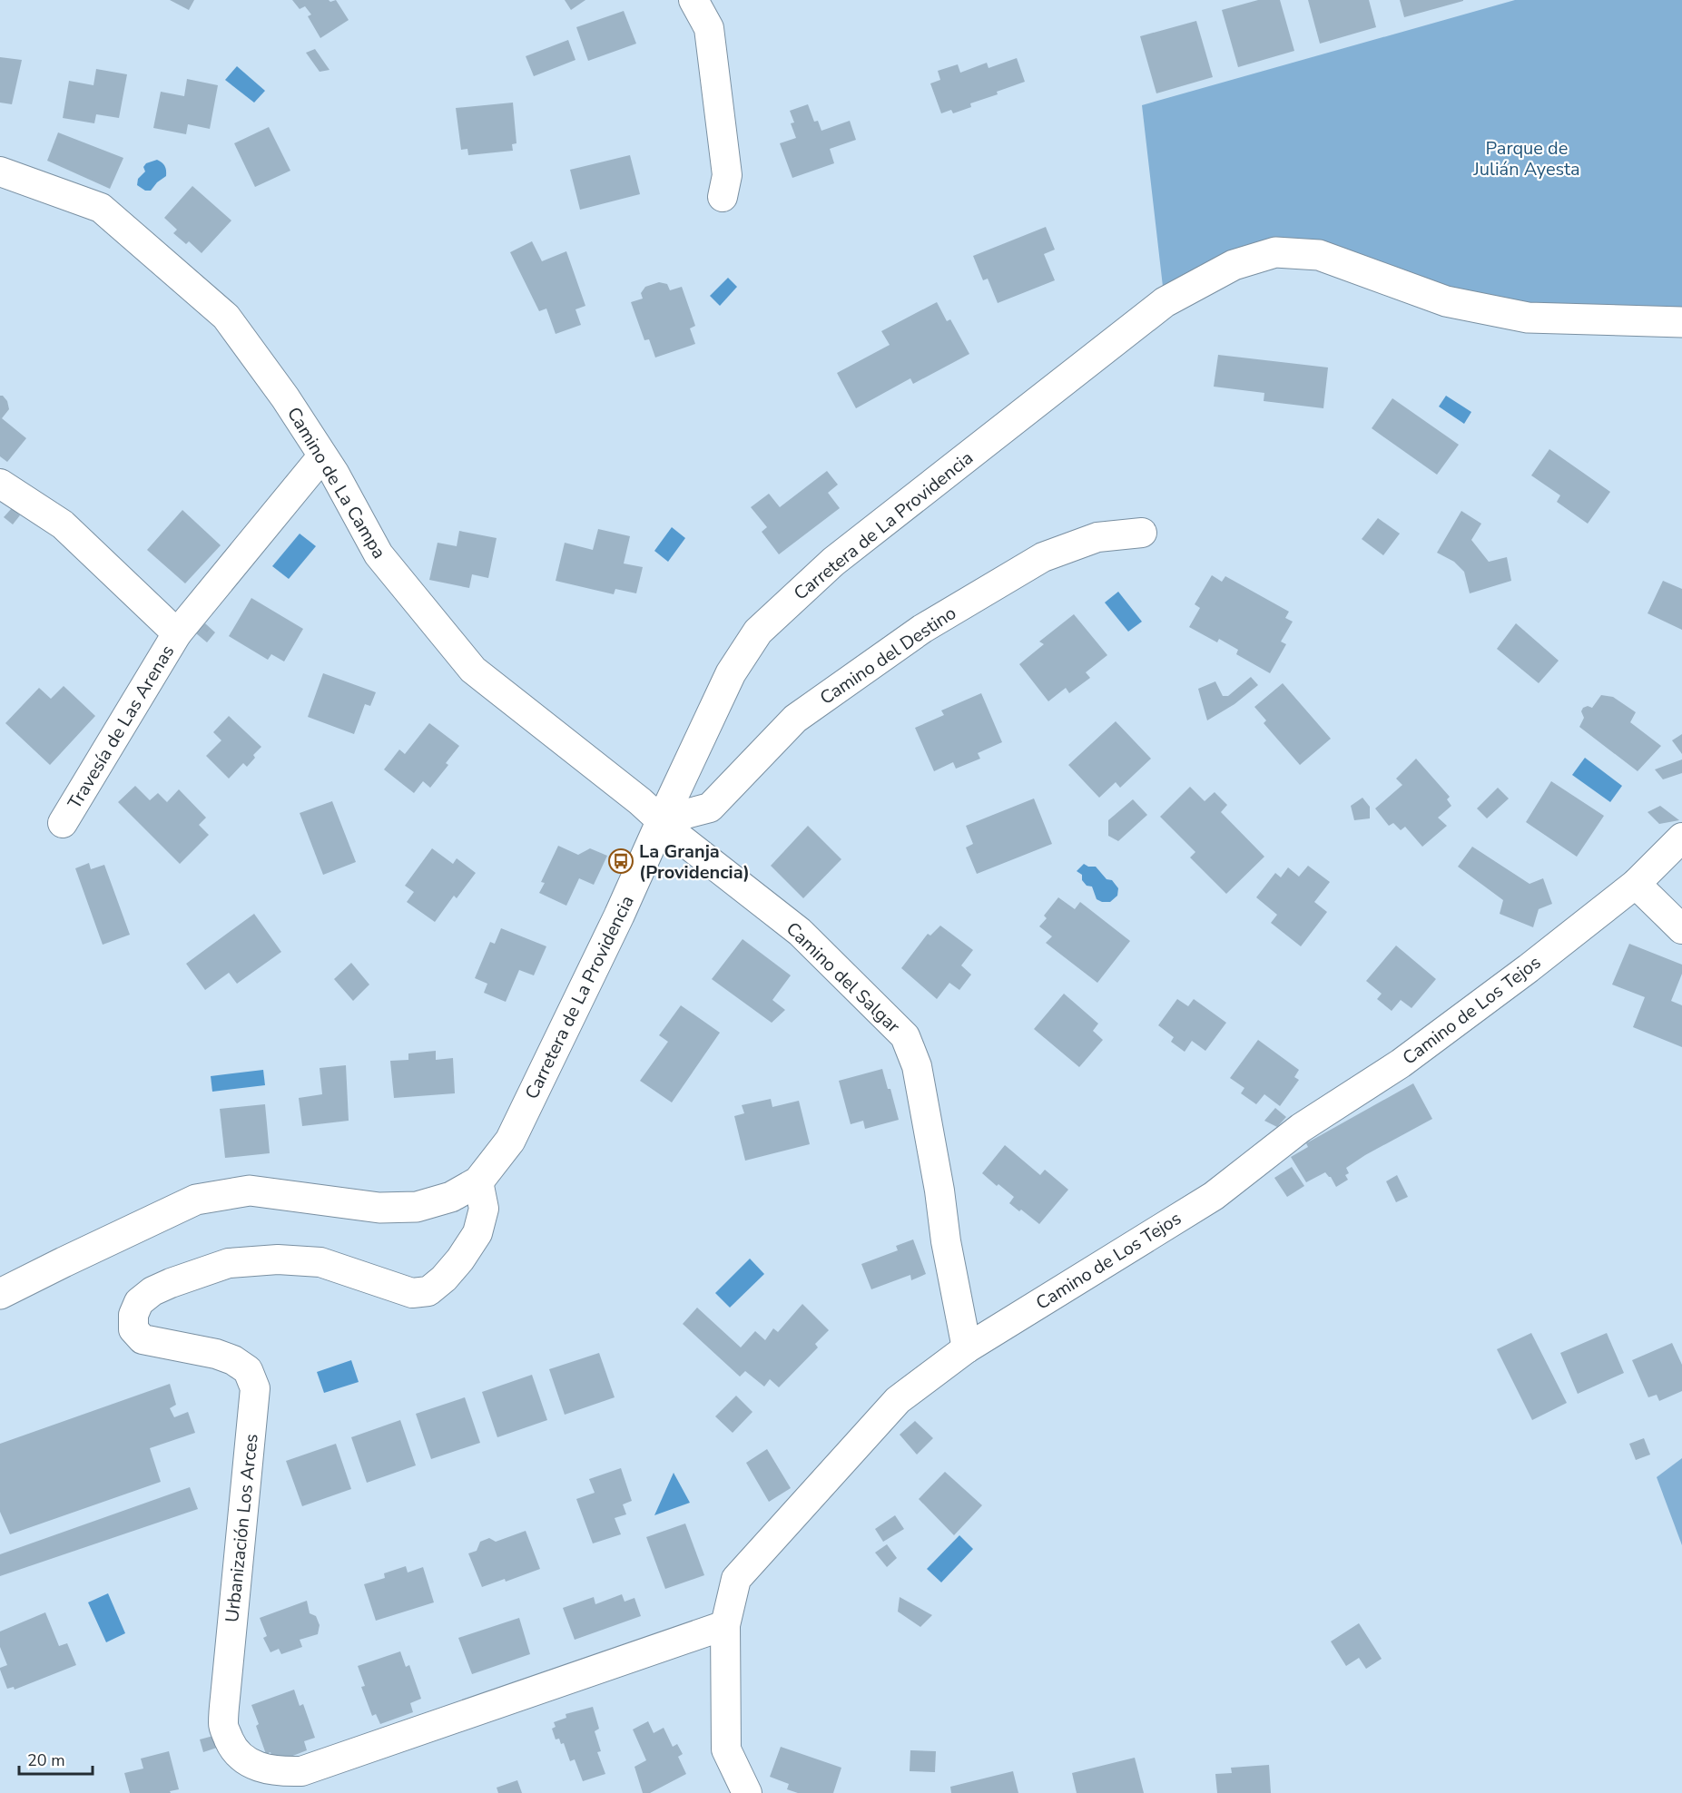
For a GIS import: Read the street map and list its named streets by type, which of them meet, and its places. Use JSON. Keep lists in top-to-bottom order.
{
  "streets": {
    "street": [
      "Camino de La Campa",
      "Carretera de La Providencia",
      "Camino del Destino",
      "Travesía de Las Arenas",
      "Camino del Salgar",
      "Camino de Los Tejos",
      "Urbanización Los Arces"
    ]
  },
  "crossings": [
    ["Camino de La Campa", "Carretera de La Providencia"],
    ["Camino de La Campa", "Camino del Destino"],
    ["Camino de La Campa", "Camino del Salgar"],
    ["Carretera de La Providencia", "Camino del Destino"],
    ["Carretera de La Providencia", "Camino del Salgar"],
    ["Carretera de La Providencia", "Urbanización Los Arces"],
    ["Camino del Destino", "Camino del Salgar"],
    ["Camino del Salgar", "Camino de Los Tejos"],
    ["Camino de Los Tejos", "Urbanización Los Arces"]
  ],
  "parks": ["Parque de Julián Ayesta"],
  "places": {
    "bus stop": ["La Granja (Providencia)"]
  },
  "scale_bar": "20 m"
}
